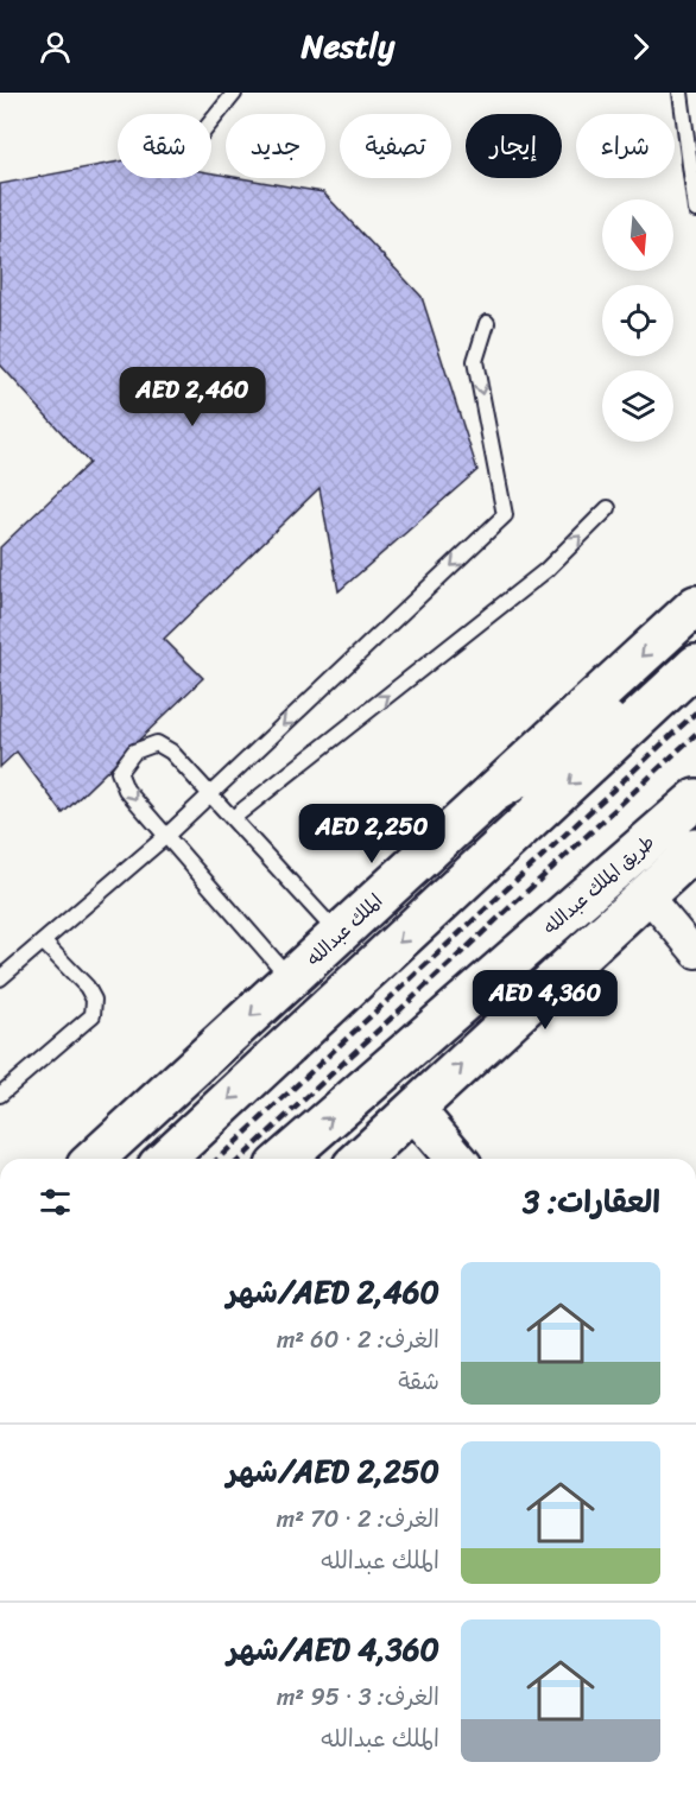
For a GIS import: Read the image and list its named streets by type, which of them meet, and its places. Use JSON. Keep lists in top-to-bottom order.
{
  "streets": {
    "main road": ["طريق الملك عبدالله", "الملك عبدالله"]
  },
  "north": "bottom",
  "page": {
    "header": "Nestly",
    "chip": [
      "شراء",
      "إيجار",
      "تصفية",
      "جديد",
      "شقة"
    ],
    "price": ["AED 2,460", "AED 2,250", "AED 4,360"],
    "heading": "العقارات: 3",
    "list": [
      {
        "name": "AED 2,460/شهر",
        "note": "الغرف: 2 · 60 m² · شقة"
      },
      {
        "name": "AED 2,250/شهر",
        "note": "الغرف: 2 · 70 m² · الملك عبدالله"
      },
      {
        "name": "AED 4,360/شهر",
        "note": "الغرف: 3 · 95 m² · الملك عبدالله"
      }
    ]
  }
}
